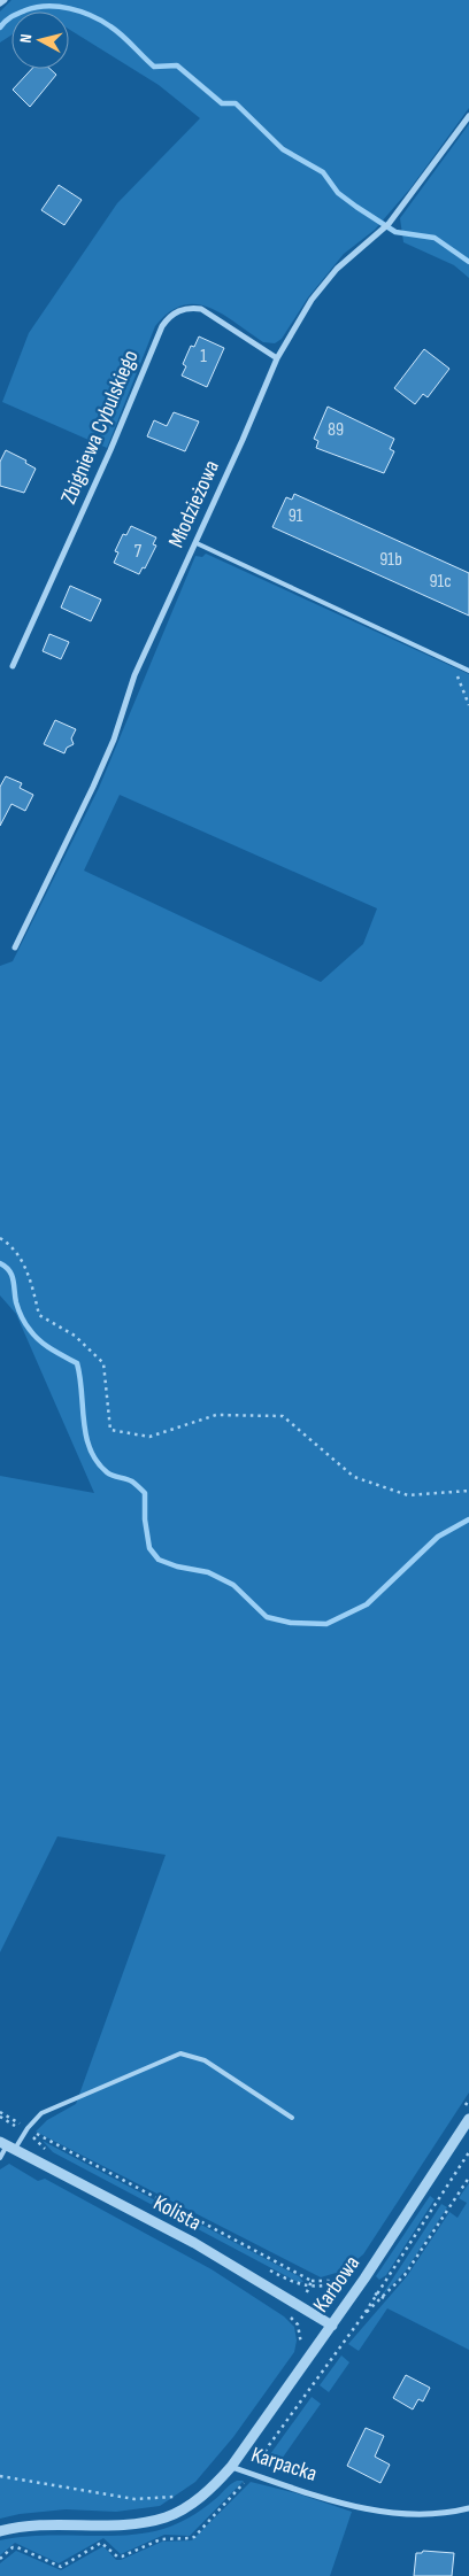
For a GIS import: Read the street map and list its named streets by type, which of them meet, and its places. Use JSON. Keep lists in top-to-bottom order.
{
  "streets": {
    "street": [
      "Zbigniewa Cybulskiego",
      "Młodzieżowa",
      "Kolista",
      "Karbowa",
      "Karpacka"
    ]
  },
  "crossings": [
    ["Zbigniewa Cybulskiego", "Młodzieżowa"],
    ["Kolista", "Karbowa"],
    ["Karbowa", "Karpacka"]
  ],
  "house_numbers": [
    "1",
    "89",
    "91",
    "7",
    "91b",
    "91c"
  ],
  "north": "left"
}
